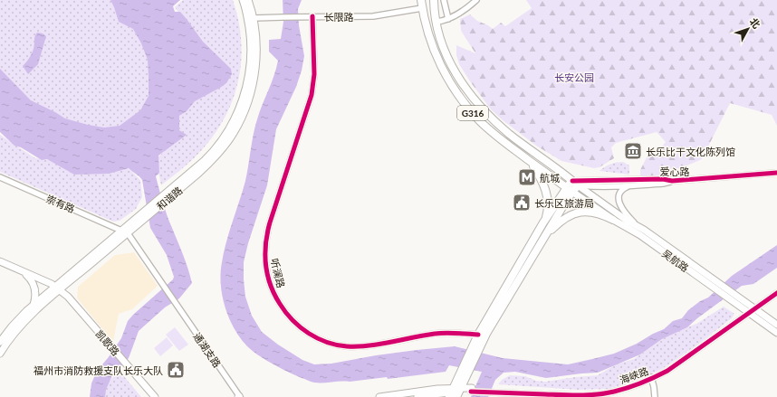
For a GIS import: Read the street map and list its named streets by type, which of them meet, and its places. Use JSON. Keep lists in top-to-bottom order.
{
  "streets": {
    "highway": ["G316"],
    "main road": [
      "和谐路",
      "吴航路",
      "凯歌路",
      "海峡路"
    ],
    "street": [
      "长限路",
      "爱心路",
      "崇有路",
      "听澜路",
      "通湖支路"
    ]
  },
  "crossings": [
    ["长限路", "G316"],
    ["长限路", "和谐路"],
    ["长限路", "听澜路"],
    ["G316", "爱心路"],
    ["G316", "吴航路"],
    ["爱心路", "吴航路"],
    ["和谐路", "崇有路"],
    ["和谐路", "凯歌路"],
    ["和谐路", "通湖支路"],
    ["崇有路", "通湖支路"],
    ["吴航路", "海峡路"]
  ],
  "parks": ["长安公园"],
  "places": {
    "museum": ["长乐比干文化陈列馆"],
    "metro station": ["航城"],
    "public building": ["长乐区旅游局", "福州市消防救援支队长乐大队"]
  },
  "north": "top right"
}
